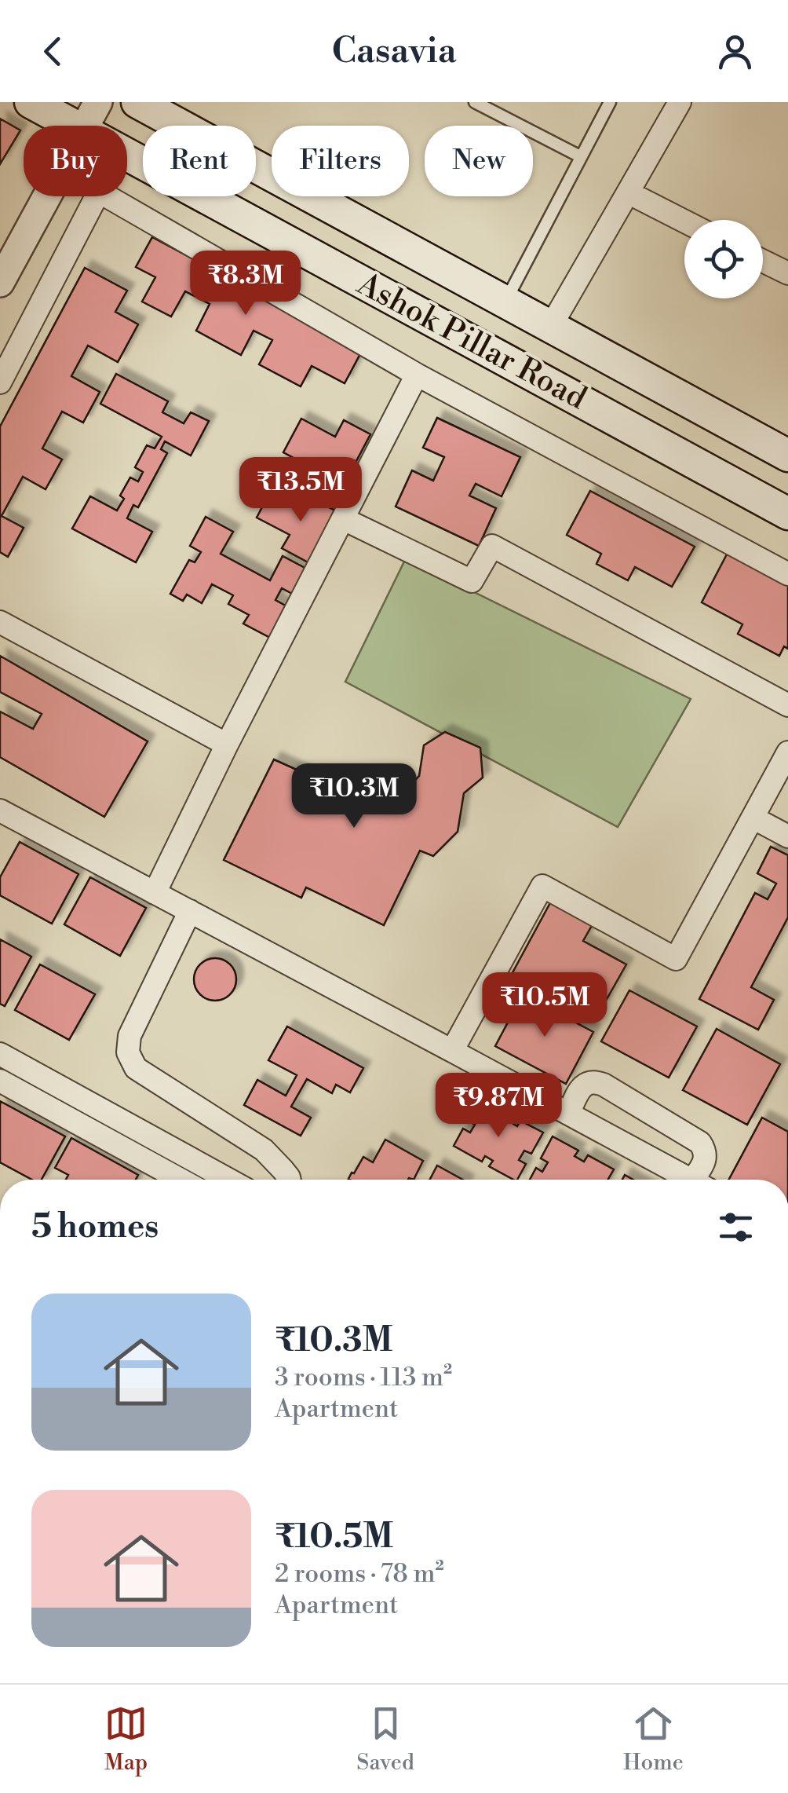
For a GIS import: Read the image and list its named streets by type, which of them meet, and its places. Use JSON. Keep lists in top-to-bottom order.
{
  "streets": {
    "main road": ["Ashok Pillar Road"]
  },
  "page": {
    "header": "Casavia",
    "chip": [
      "Buy",
      "Rent",
      "Filters",
      "New"
    ],
    "price": [
      "₹8.3M",
      "₹13.5M",
      "₹10.3M",
      "₹10.5M",
      "₹9.87M"
    ],
    "heading": "5 homes",
    "list": [
      {
        "name": "₹10.3M",
        "note": "3 rooms · 113 m² · Apartment"
      },
      {
        "name": "₹10.5M",
        "note": "2 rooms · 78 m² · Apartment"
      }
    ],
    "tabs": ["Map", "Saved", "Home"]
  }
}
